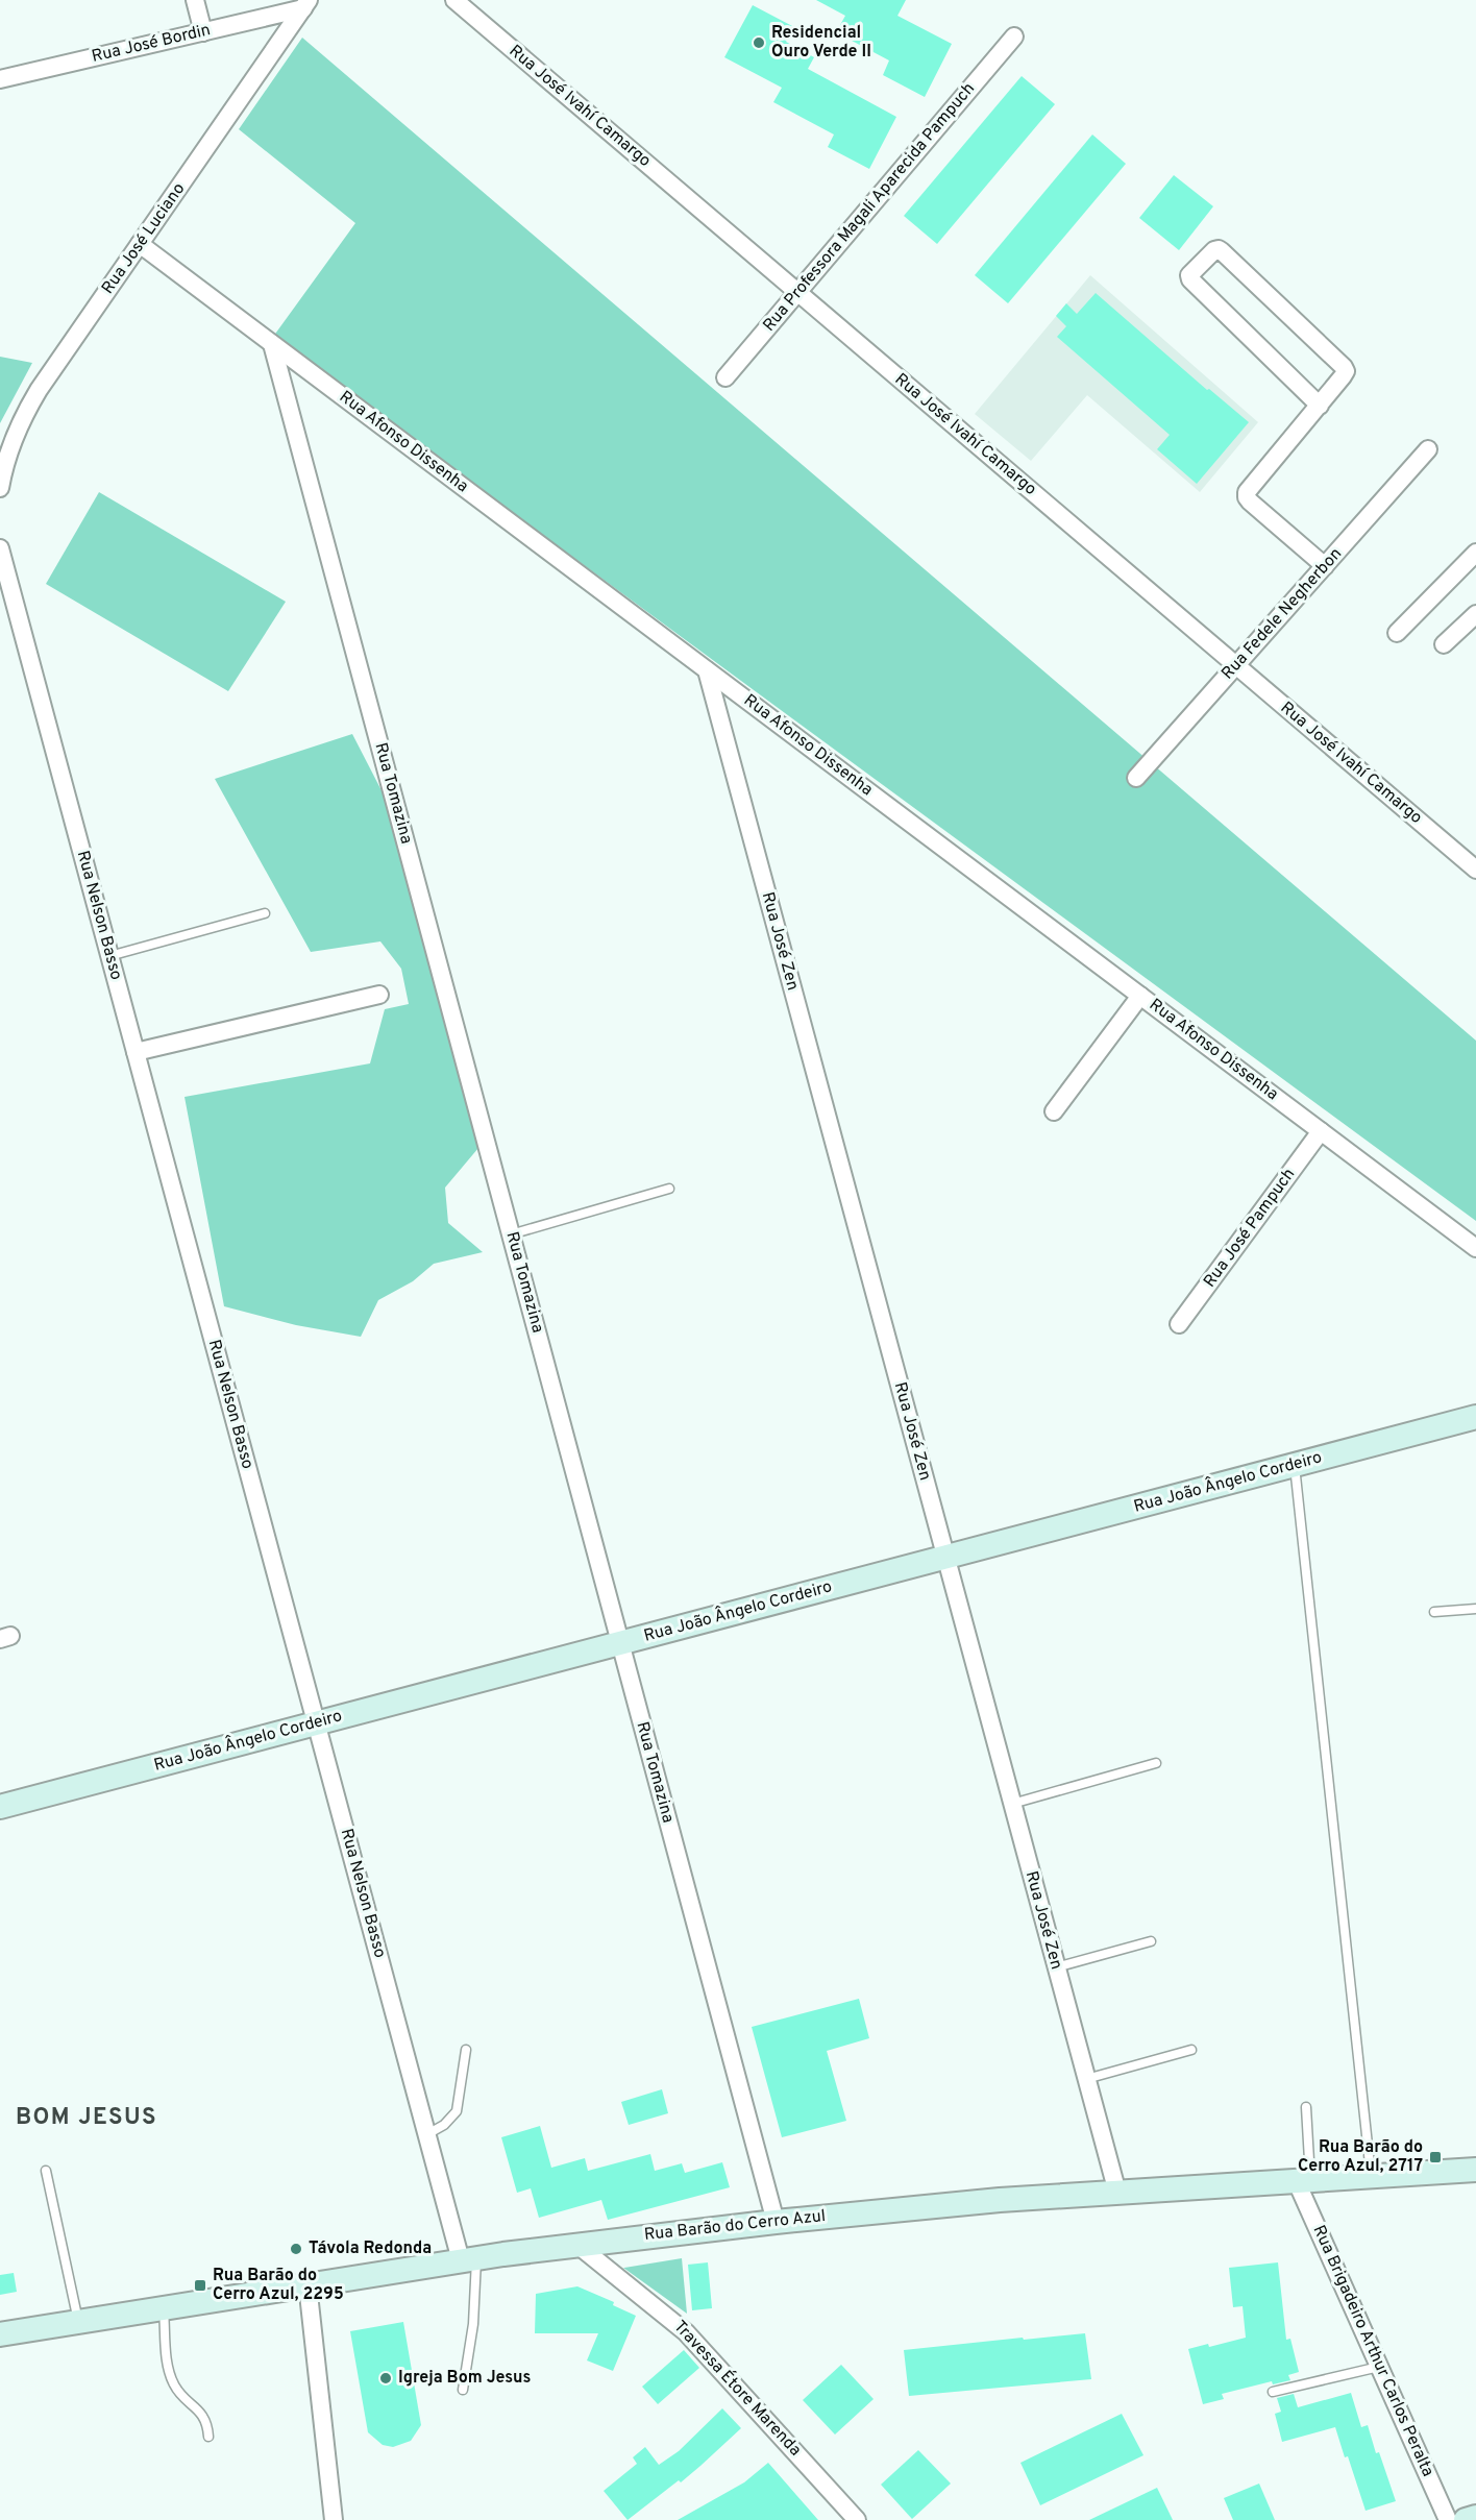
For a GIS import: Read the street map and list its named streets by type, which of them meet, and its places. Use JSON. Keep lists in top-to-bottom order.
{
  "streets": {
    "street": [
      "Rua José Bordin",
      "Rua José Ivahí Camargo",
      "Rua Professora Magali Aparecida Pampuch",
      "Rua José Luciano",
      "Rua Afonso Dissenha",
      "Rua Fedele Negherbon",
      "Rua Tomazina",
      "Rua Nelson Basso",
      "Rua José Zen",
      "Rua José Pampuch",
      "Rua João Ângelo Cordeiro",
      "Rua Barão do Cerro Azul",
      "Rua Brigadeiro Arthur Carlos Peralta",
      "Travessa Étore Marenda"
    ]
  },
  "crossings": [
    ["Rua José Bordin", "Rua José Luciano"],
    ["Rua José Ivahí Camargo", "Rua Professora Magali Aparecida Pampuch"],
    ["Rua José Ivahí Camargo", "Rua Fedele Negherbon"],
    ["Rua José Luciano", "Rua Afonso Dissenha"],
    ["Rua Afonso Dissenha", "Rua Tomazina"],
    ["Rua Afonso Dissenha", "Rua José Zen"],
    ["Rua Afonso Dissenha", "Rua José Pampuch"],
    ["Rua Tomazina", "Rua João Ângelo Cordeiro"],
    ["Rua Tomazina", "Rua Barão do Cerro Azul"],
    ["Rua Nelson Basso", "Rua João Ângelo Cordeiro"],
    ["Rua Nelson Basso", "Rua Barão do Cerro Azul"],
    ["Rua José Zen", "Rua João Ângelo Cordeiro"],
    ["Rua José Zen", "Rua Barão do Cerro Azul"],
    ["Rua Barão do Cerro Azul", "Rua Brigadeiro Arthur Carlos Peralta"],
    ["Rua Barão do Cerro Azul", "Travessa Étore Marenda"]
  ],
  "districts": ["BOM JESUS"],
  "places": {
    "other": ["Residencial Ouro Verde II", "Távola Redonda", "Igreja Bom Jesus"],
    "transit": ["Rua Barão do Cerro Azul, 2717", "Rua Barão do Cerro Azul, 2295"]
  }
}
